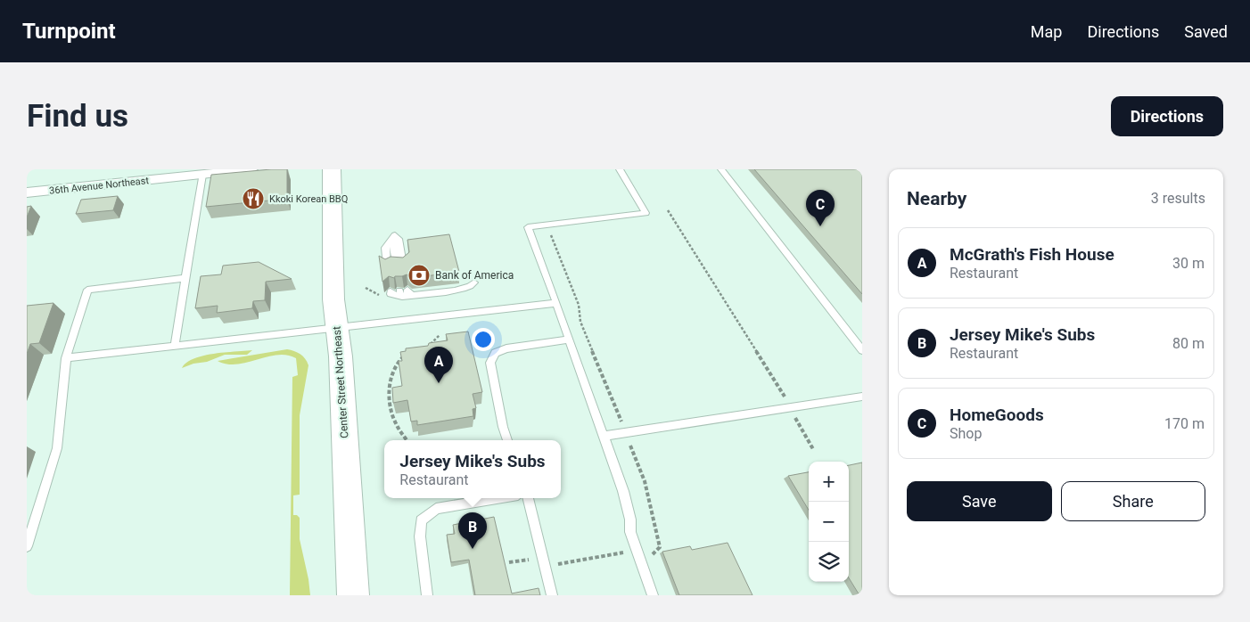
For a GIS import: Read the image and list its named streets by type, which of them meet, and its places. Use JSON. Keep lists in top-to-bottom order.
{
  "streets": {
    "main road": ["Center Street Northeast"],
    "street": ["36th Avenue Northeast"]
  },
  "places": {
    "restaurant": ["Kkoki Korean BBQ"],
    "bank": ["Bank of America"]
  },
  "page": {
    "header": "Turnpoint",
    "nav": ["Map", "Directions", "Saved"],
    "buttons": [
      "Directions",
      ["Save", "Share"]
    ],
    "title": "Find us",
    "heading": ["Nearby", "3 results"],
    "pins": ["C", "A", "B"],
    "list": [
      {
        "mark": "A",
        "name": "McGrath's Fish House",
        "note": "Restaurant",
        "value": "30 m"
      },
      {
        "mark": "B",
        "name": "Jersey Mike's Subs",
        "note": "Restaurant",
        "value": "80 m"
      },
      {
        "mark": "C",
        "name": "HomeGoods",
        "note": "Shop",
        "value": "170 m"
      }
    ],
    "popup": ["Jersey Mike's Subs", "Restaurant"],
    "map_buttons": ["+", "−"]
  }
}
